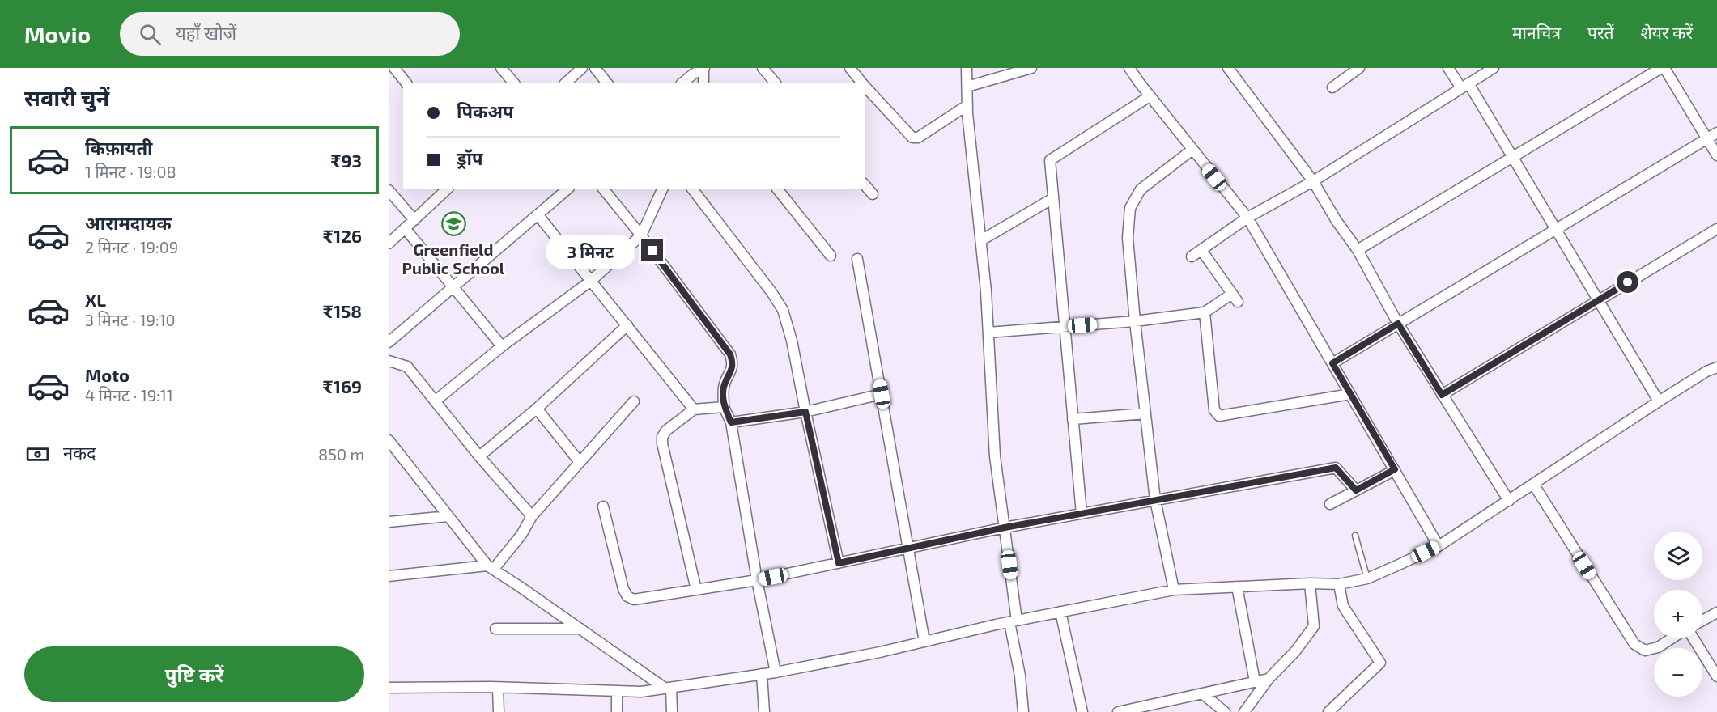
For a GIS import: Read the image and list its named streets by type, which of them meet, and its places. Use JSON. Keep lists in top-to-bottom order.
{
  "places": {
    "school or university": ["Greenfield Public School"]
  },
  "page": {
    "header": "Movio",
    "search": "यहाँ खोजें",
    "nav": ["मानचित्र", "परतें", "शेयर करें"],
    "heading": "सवारी चुनें",
    "banner": ["पिकअप", "ड्रॉप"],
    "list": [
      {
        "name": "किफ़ायती",
        "note": "1 मिनट · 19:08",
        "value": "₹93"
      },
      {
        "name": "आरामदायक",
        "note": "2 मिनट · 19:09",
        "value": "₹126"
      },
      {
        "name": "XL",
        "note": "3 मिनट · 19:10",
        "value": "₹158"
      },
      {
        "name": "Moto",
        "note": "4 मिनट · 19:11",
        "value": "₹169"
      }
    ],
    "bubble": "3 मिनट",
    "pay": ["नकद", "850 m"],
    "map_buttons": ["+", "−"],
    "buttons": "पुष्टि करें"
  }
}
